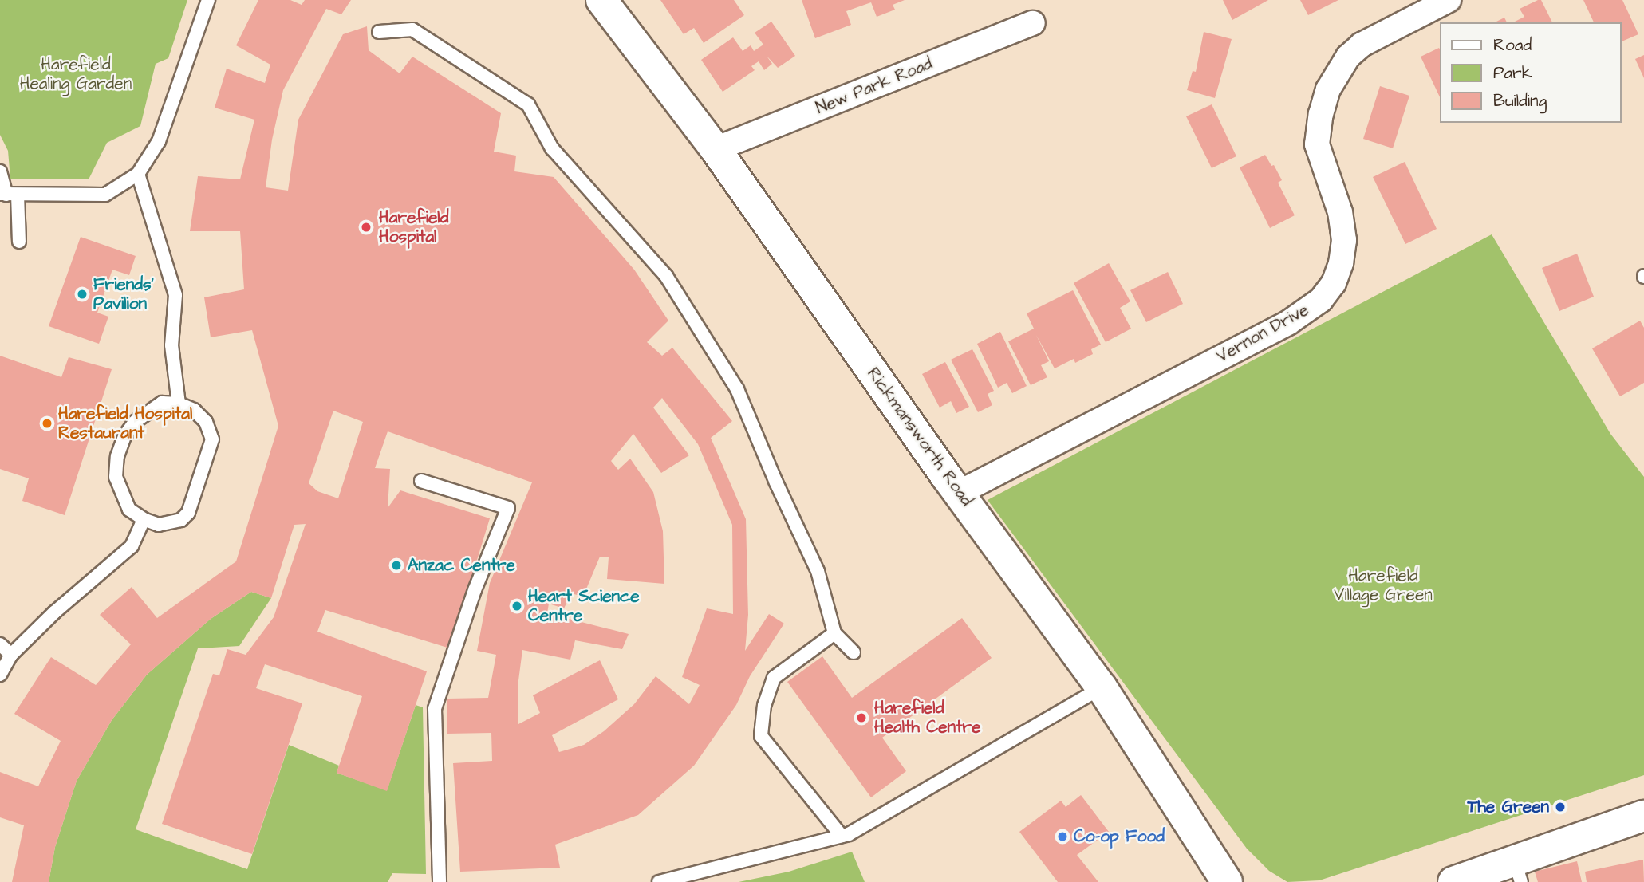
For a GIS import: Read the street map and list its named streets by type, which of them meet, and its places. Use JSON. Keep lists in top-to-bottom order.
{
  "streets": {
    "street": ["New Park Road", "Vernon Drive", "Rickmansworth Road"]
  },
  "crossings": [
    ["New Park Road", "Rickmansworth Road"],
    ["Vernon Drive", "Rickmansworth Road"]
  ],
  "parks": ["Harefield Healing Garden", "Harefield Village Green"],
  "places": [
    "Harefield Hospital",
    "Friends' Pavilion",
    "Harefield Hospital Restaurant",
    "Anzac Centre",
    "Heart Science Centre",
    "Harefield Health Centre",
    "The Green",
    "Co-op Food"
  ],
  "legend": ["Road", "Park", "Building"]
}
